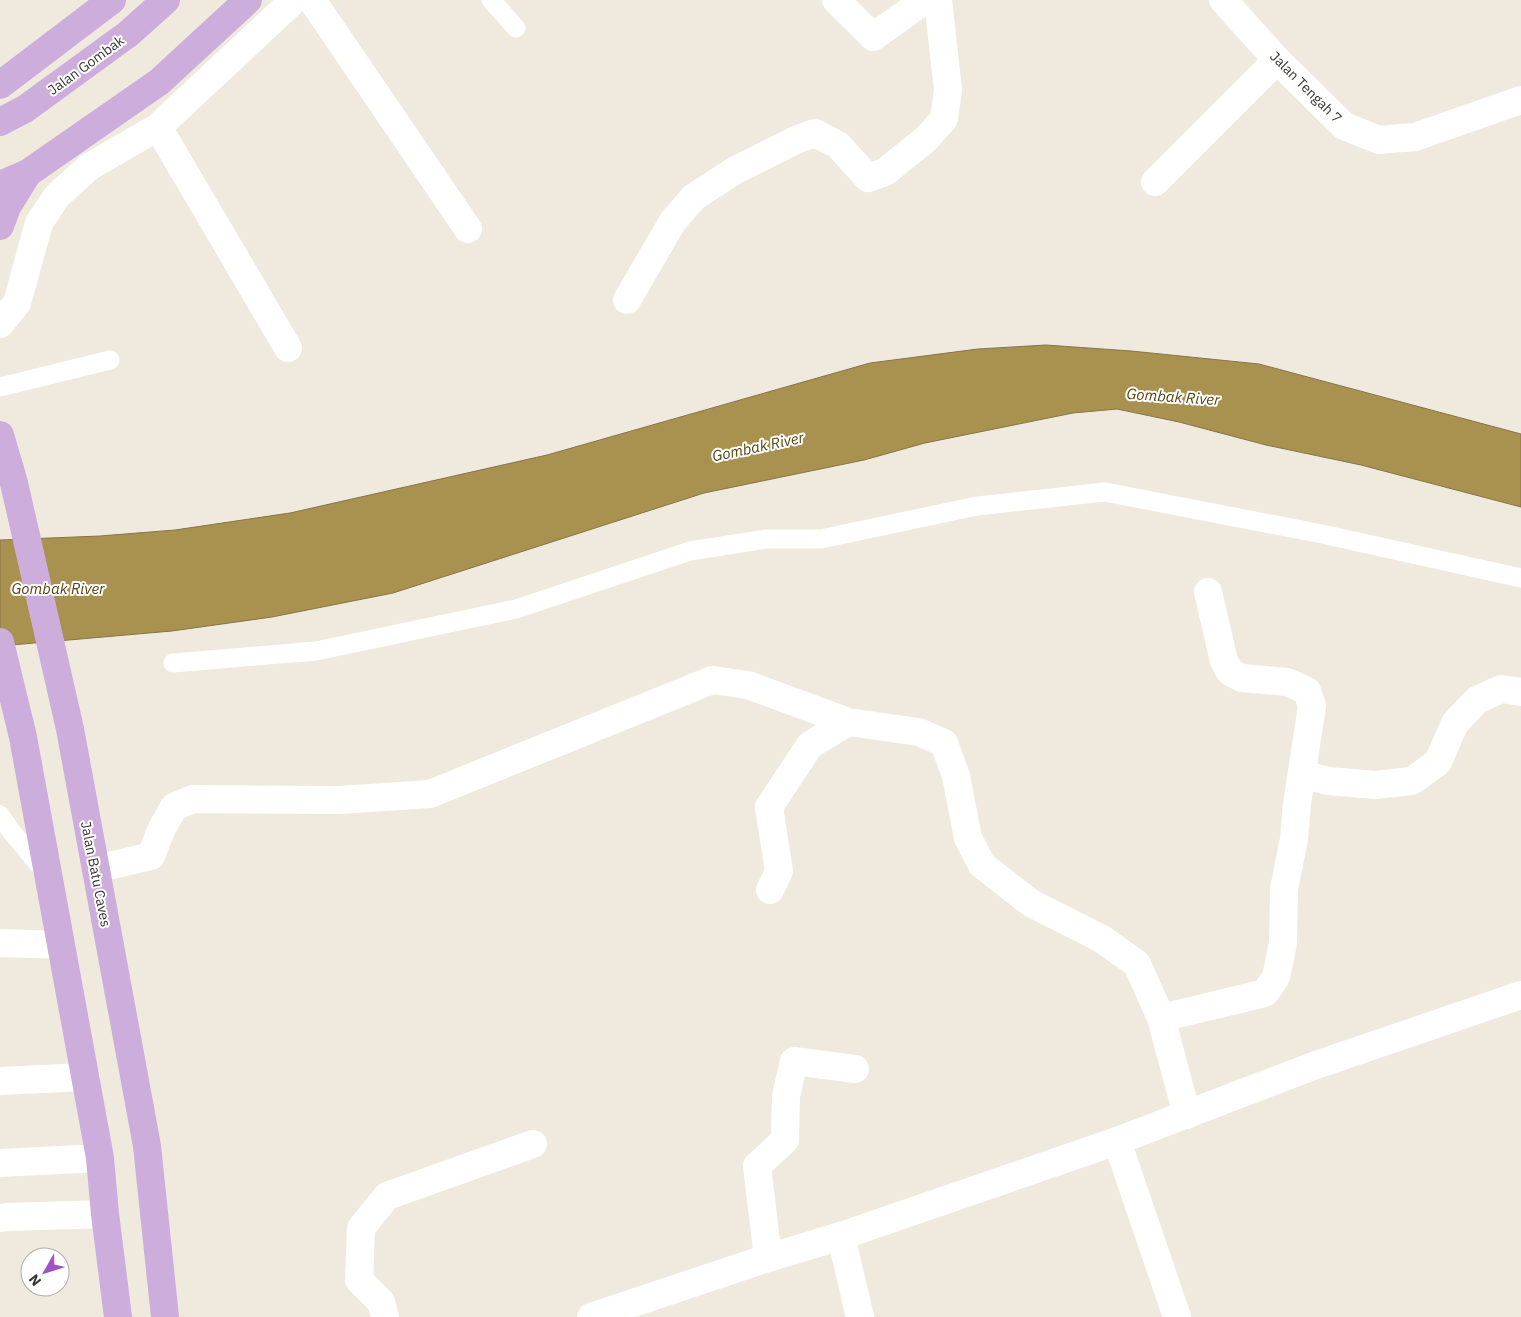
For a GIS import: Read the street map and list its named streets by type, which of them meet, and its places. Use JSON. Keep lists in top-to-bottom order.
{
  "streets": {
    "main road": ["Jalan Gombak", "Jalan Batu Caves"],
    "street": ["Jalan Tengah 7"]
  },
  "water": ["Gombak River"],
  "north": "bottom left"
}
